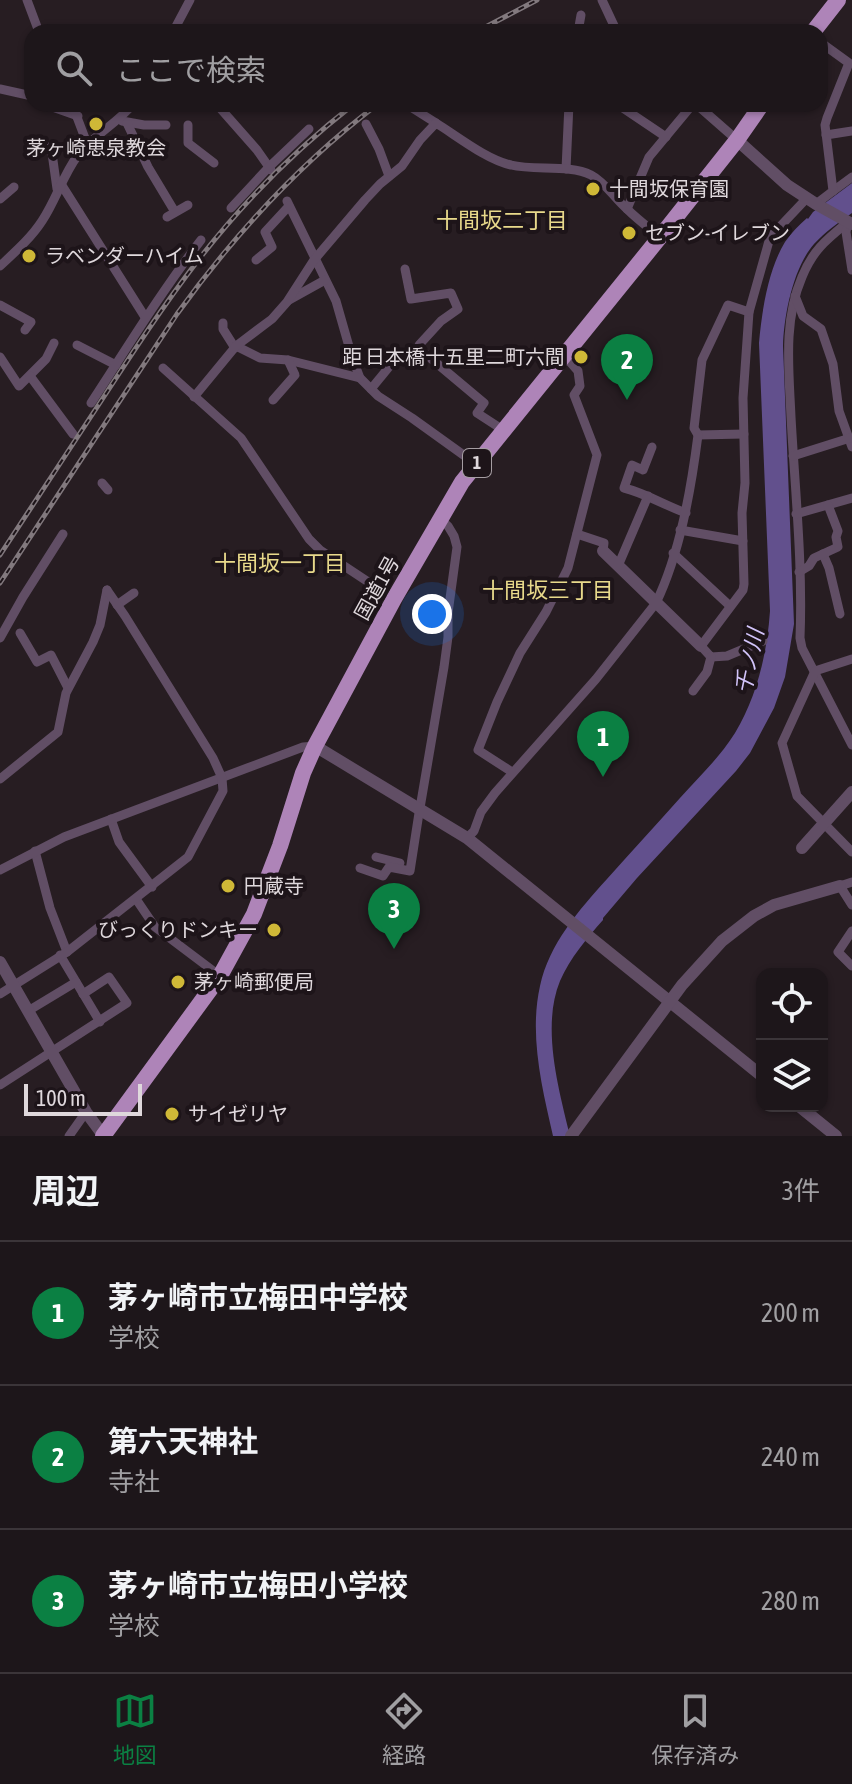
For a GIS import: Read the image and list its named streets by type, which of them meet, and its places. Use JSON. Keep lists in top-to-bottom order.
{
  "streets": {
    "highway": ["1", "国道1号"]
  },
  "districts": ["十間坂二丁目", "十間坂一丁目", "十間坂三丁目"],
  "water": ["千ノ川"],
  "places": [
    "茅ヶ崎恵泉教会",
    "十間坂保育園",
    "セブン-イレブン",
    "ラベンダーハイム",
    "距 日本橋十五里二町六間",
    "円蔵寺",
    "びっくりドンキー",
    "茅ヶ崎郵便局",
    "サイゼリヤ"
  ],
  "scale_bar": "100 m",
  "page": {
    "search": "ここで検索",
    "pins": ["2", "1", "3"],
    "scale": "100 m",
    "heading": ["周辺", "3件"],
    "list": [
      {
        "mark": "1",
        "name": "茅ヶ崎市立梅田中学校",
        "note": "学校",
        "value": "200 m"
      },
      {
        "mark": "2",
        "name": "第六天神社",
        "note": "寺社",
        "value": "240 m"
      },
      {
        "mark": "3",
        "name": "茅ヶ崎市立梅田小学校",
        "note": "学校",
        "value": "280 m"
      }
    ],
    "nav": ["地図", "経路", "保存済み"]
  }
}
